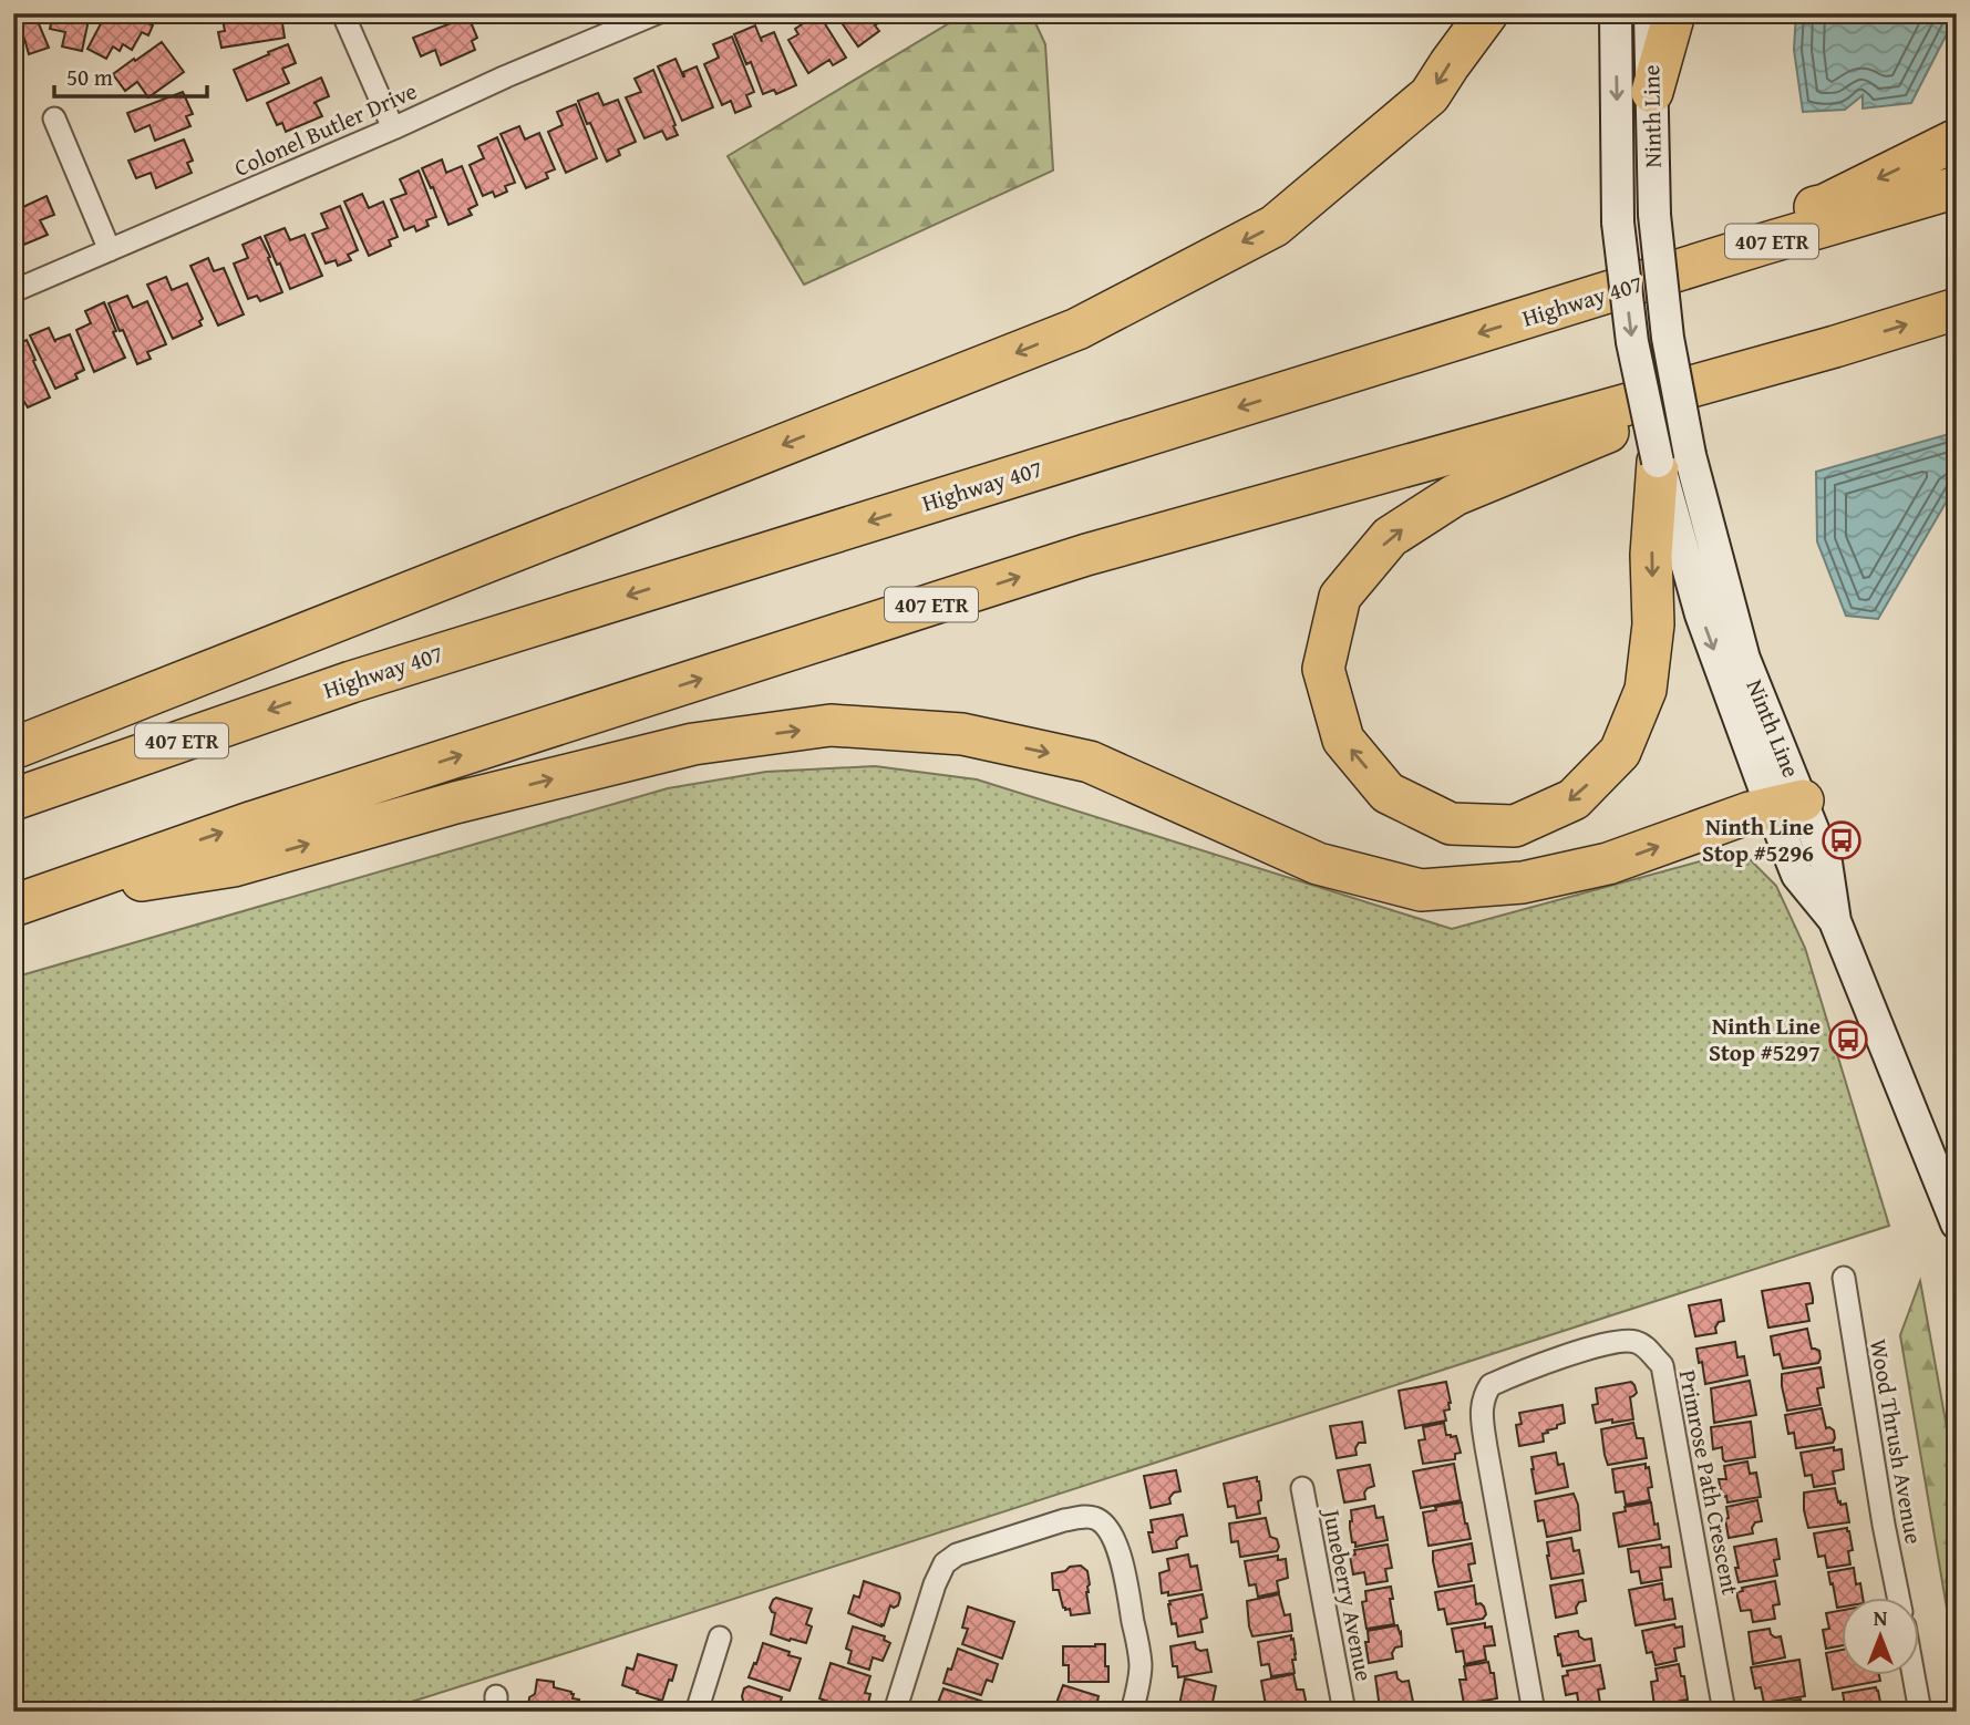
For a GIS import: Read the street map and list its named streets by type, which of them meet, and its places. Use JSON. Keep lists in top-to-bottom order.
{
  "streets": {
    "highway": ["407 ETR", "Highway 407"],
    "main road": ["Ninth Line"],
    "street": [
      "Colonel Butler Drive",
      "Wood Thrush Avenue",
      "Primrose Path Crescent",
      "Juneberry Avenue"
    ]
  },
  "places": {
    "bus stop": ["Ninth Line Stop #5296", "Ninth Line Stop #5297"]
  },
  "scale_bar": "50 m",
  "north": "top"
}
